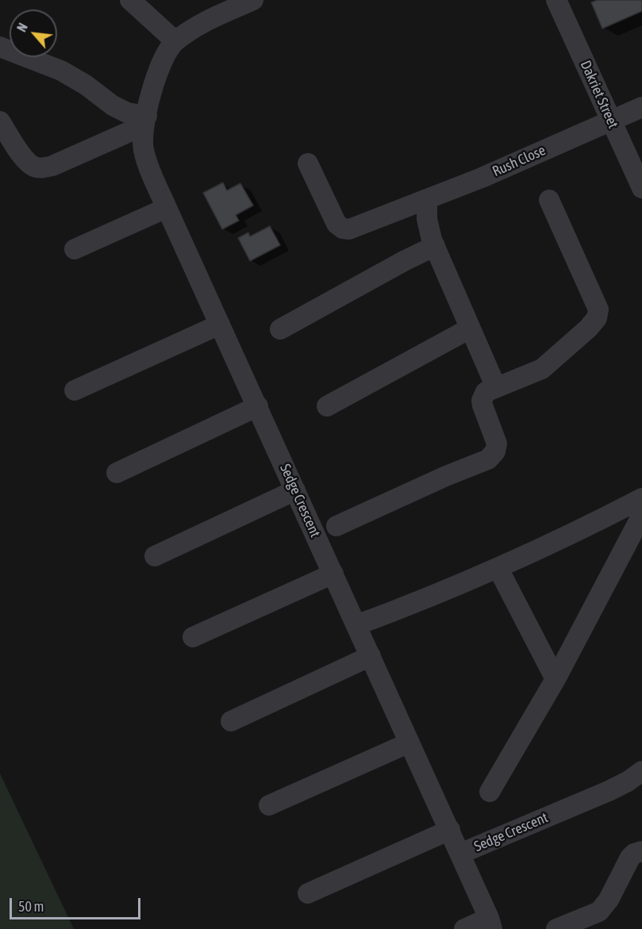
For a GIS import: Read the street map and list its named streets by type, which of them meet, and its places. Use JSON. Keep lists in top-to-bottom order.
{
  "streets": {
    "street": ["Dakriet Street", "Rush Close", "Sedge Crescent"]
  },
  "crossings": [
    ["Dakriet Street", "Rush Close"]
  ],
  "scale_bar": "50 m",
  "north": "top left"
}
